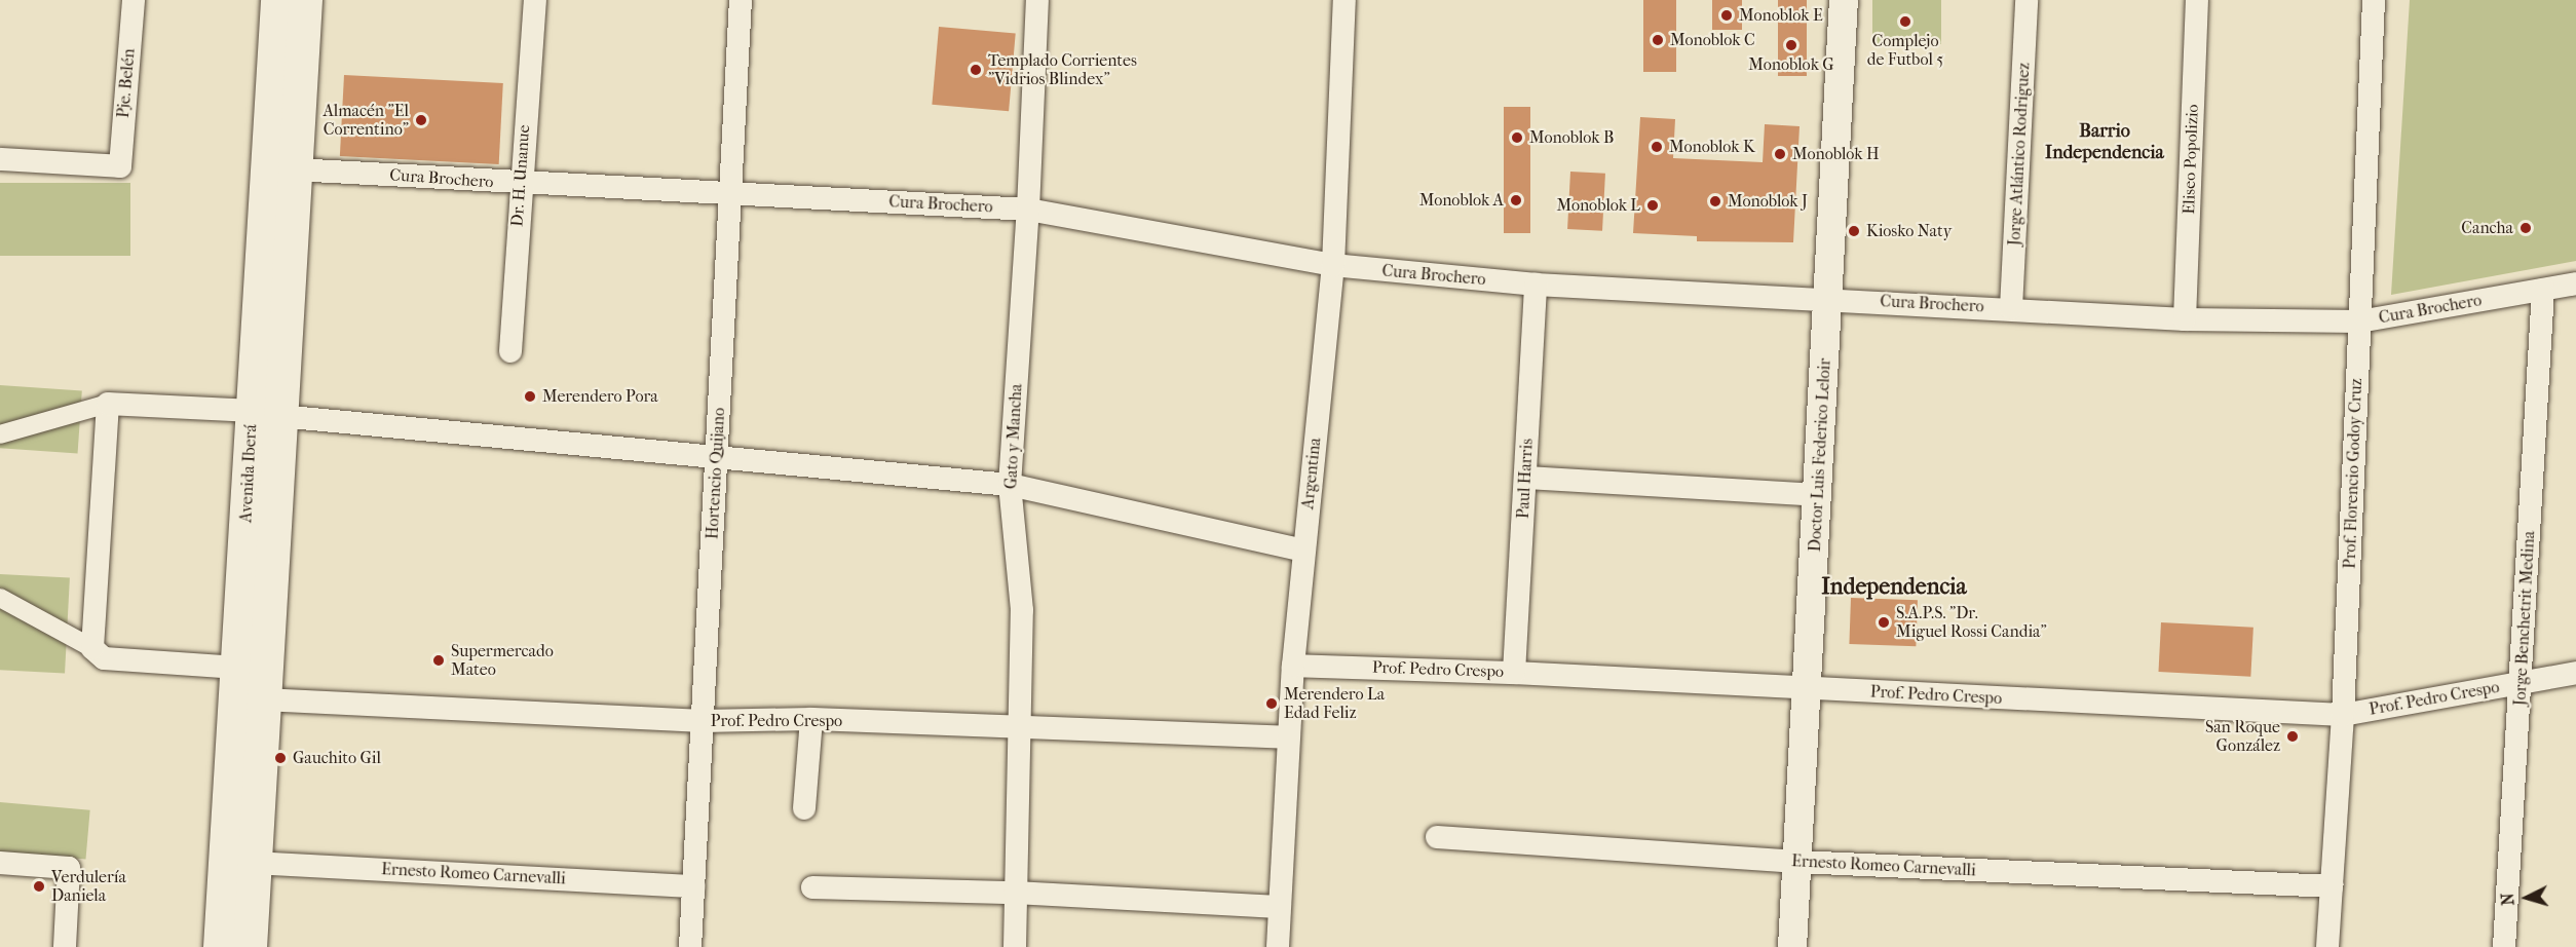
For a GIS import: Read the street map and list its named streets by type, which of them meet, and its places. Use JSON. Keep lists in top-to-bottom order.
{
  "streets": {
    "main road": ["Avenida Iberá"],
    "street": [
      "Pje. Belén",
      "Jorge Atlántico Rodriguez",
      "Eliseo Popolizio",
      "Dr. H. Unanue",
      "Cura Brochero",
      "Gato y Mancha",
      "Doctor Luis Federico Leloir",
      "Hortencio Quijano",
      "Argentina",
      "Prof. Florencio Godoy Cruz",
      "Paul Harris",
      "Jorge Benchetrit Medina",
      "Prof. Pedro Crespo",
      "Ernesto Romeo Carnevalli"
    ]
  },
  "crossings": [
    ["Jorge Atlántico Rodriguez", "Cura Brochero"],
    ["Eliseo Popolizio", "Cura Brochero"],
    ["Dr. H. Unanue", "Cura Brochero"],
    ["Cura Brochero", "Gato y Mancha"],
    ["Cura Brochero", "Doctor Luis Federico Leloir"],
    ["Cura Brochero", "Avenida Iberá"],
    ["Cura Brochero", "Hortencio Quijano"],
    ["Cura Brochero", "Argentina"],
    ["Cura Brochero", "Prof. Florencio Godoy Cruz"],
    ["Cura Brochero", "Paul Harris"],
    ["Cura Brochero", "Jorge Benchetrit Medina"],
    ["Gato y Mancha", "Prof. Pedro Crespo"],
    ["Doctor Luis Federico Leloir", "Prof. Pedro Crespo"],
    ["Doctor Luis Federico Leloir", "Ernesto Romeo Carnevalli"],
    ["Avenida Iberá", "Prof. Pedro Crespo"],
    ["Avenida Iberá", "Ernesto Romeo Carnevalli"],
    ["Hortencio Quijano", "Prof. Pedro Crespo"],
    ["Hortencio Quijano", "Ernesto Romeo Carnevalli"],
    ["Argentina", "Prof. Pedro Crespo"],
    ["Prof. Florencio Godoy Cruz", "Prof. Pedro Crespo"],
    ["Prof. Florencio Godoy Cruz", "Ernesto Romeo Carnevalli"],
    ["Paul Harris", "Prof. Pedro Crespo"],
    ["Jorge Benchetrit Medina", "Prof. Pedro Crespo"]
  ],
  "districts": ["Barrio Independencia", "Independencia"],
  "places": [
    "Monoblok E",
    "Complejo de Futbol 5",
    "Monoblok C",
    "Monoblok G",
    "Templado Corrientes \"Vidrios Blindex\"",
    "Almacén \"El Correntino\"",
    "Monoblok B",
    "Monoblok K",
    "Monoblok H",
    "Monoblok A",
    "Monoblok J",
    "Monoblok L",
    "Cancha",
    "Kiosko Naty",
    "Merendero Pora",
    "S.A.P.S. \"Dr. Miguel Rossi Candia\"",
    "Supermercado Mateo",
    "Merendero La Edad Feliz",
    "San Roque González",
    "Gauchito Gil",
    "Verdulería Daniela"
  ],
  "north": "left"
}
